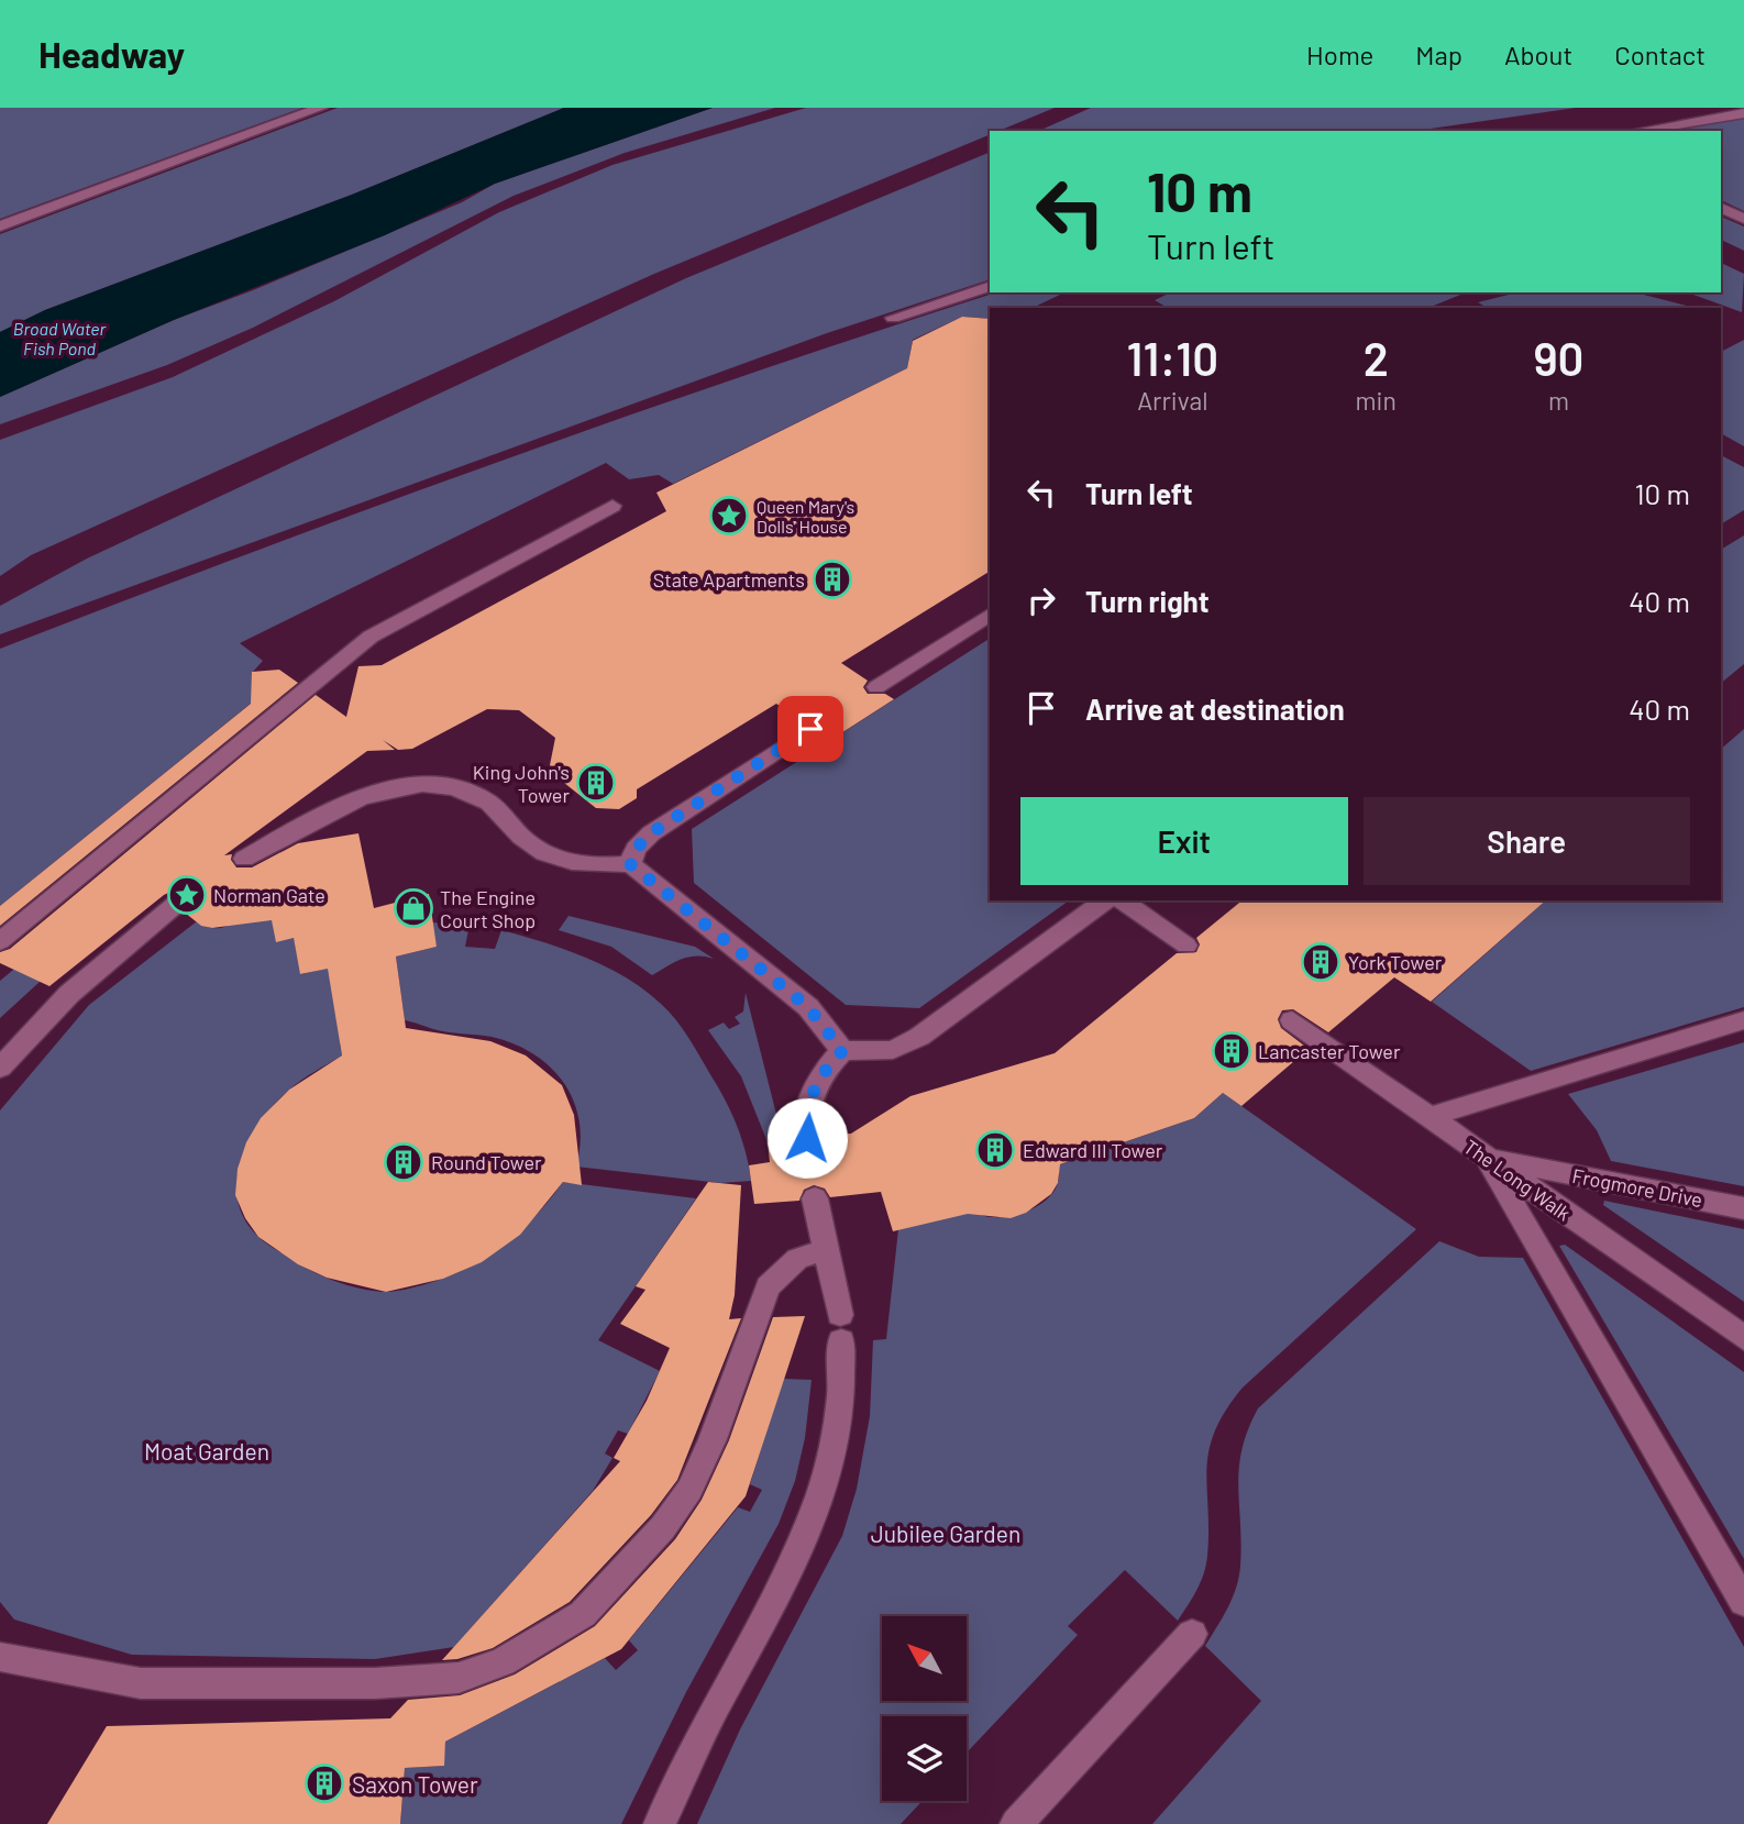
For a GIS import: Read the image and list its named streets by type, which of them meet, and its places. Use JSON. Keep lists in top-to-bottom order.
{
  "streets": {
    "lane": ["The Long Walk", "Frogmore Drive"]
  },
  "crossings": [
    ["The Long Walk", "Frogmore Drive"]
  ],
  "water": ["Broad Water Fish Pond"],
  "parks": ["Moat Garden", "Jubilee Garden"],
  "places": {
    "place": ["Queen Mary's Dolls' House", "Norman Gate"],
    "building": [
      "State Apartments",
      "King John's Tower",
      "York Tower",
      "Lancaster Tower",
      "Edward III Tower",
      "Round Tower",
      "Saxon Tower"
    ],
    "shop": ["The Engine Court Shop"]
  },
  "north": "top left",
  "page": {
    "header": "Headway",
    "nav": [
      "Home",
      "Map",
      "About",
      "Contact"
    ],
    "turn": ["10 m", "Turn left"],
    "eta": [
      "11:10",
      "Arrival",
      "2",
      "min",
      "90",
      "m"
    ],
    "list": [
      {
        "name": "Turn left",
        "value": "10 m"
      },
      {
        "name": "Turn right",
        "value": "40 m"
      },
      {
        "name": "Arrive at destination",
        "value": "40 m"
      }
    ],
    "buttons": ["Exit", "Share"]
  }
}
